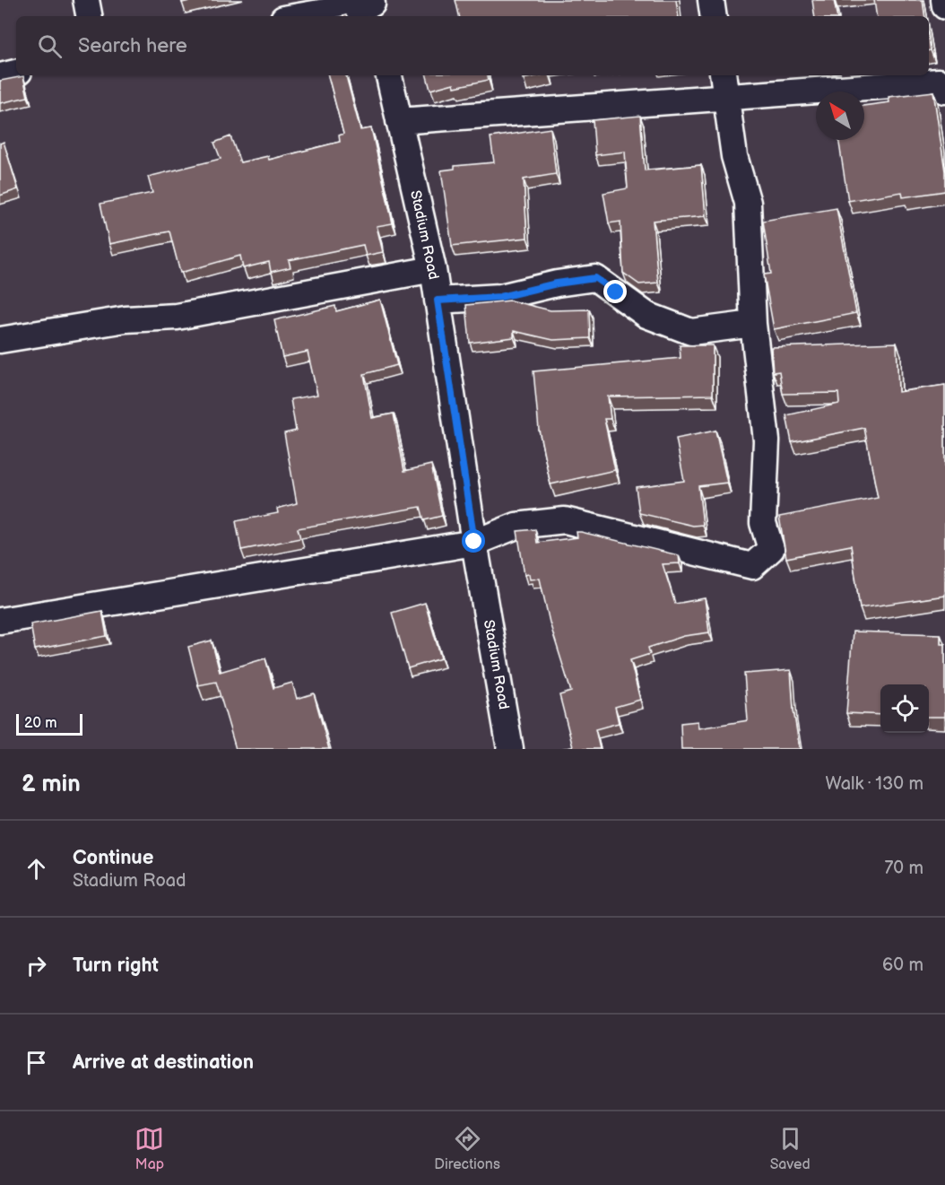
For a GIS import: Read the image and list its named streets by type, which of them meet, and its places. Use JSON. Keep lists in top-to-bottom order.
{
  "streets": {
    "street": ["Stadium Road"]
  },
  "scale_bar": "20 m",
  "north": "top left",
  "page": {
    "search": "Search here",
    "scale": "20 m",
    "heading": ["2 min", "Walk · 130 m"],
    "list": [
      ["Continue", "Stadium Road", "70 m"],
      ["Turn right", "60 m"],
      "Arrive at destination"
    ],
    "nav": ["Map", "Directions", "Saved"]
  }
}
